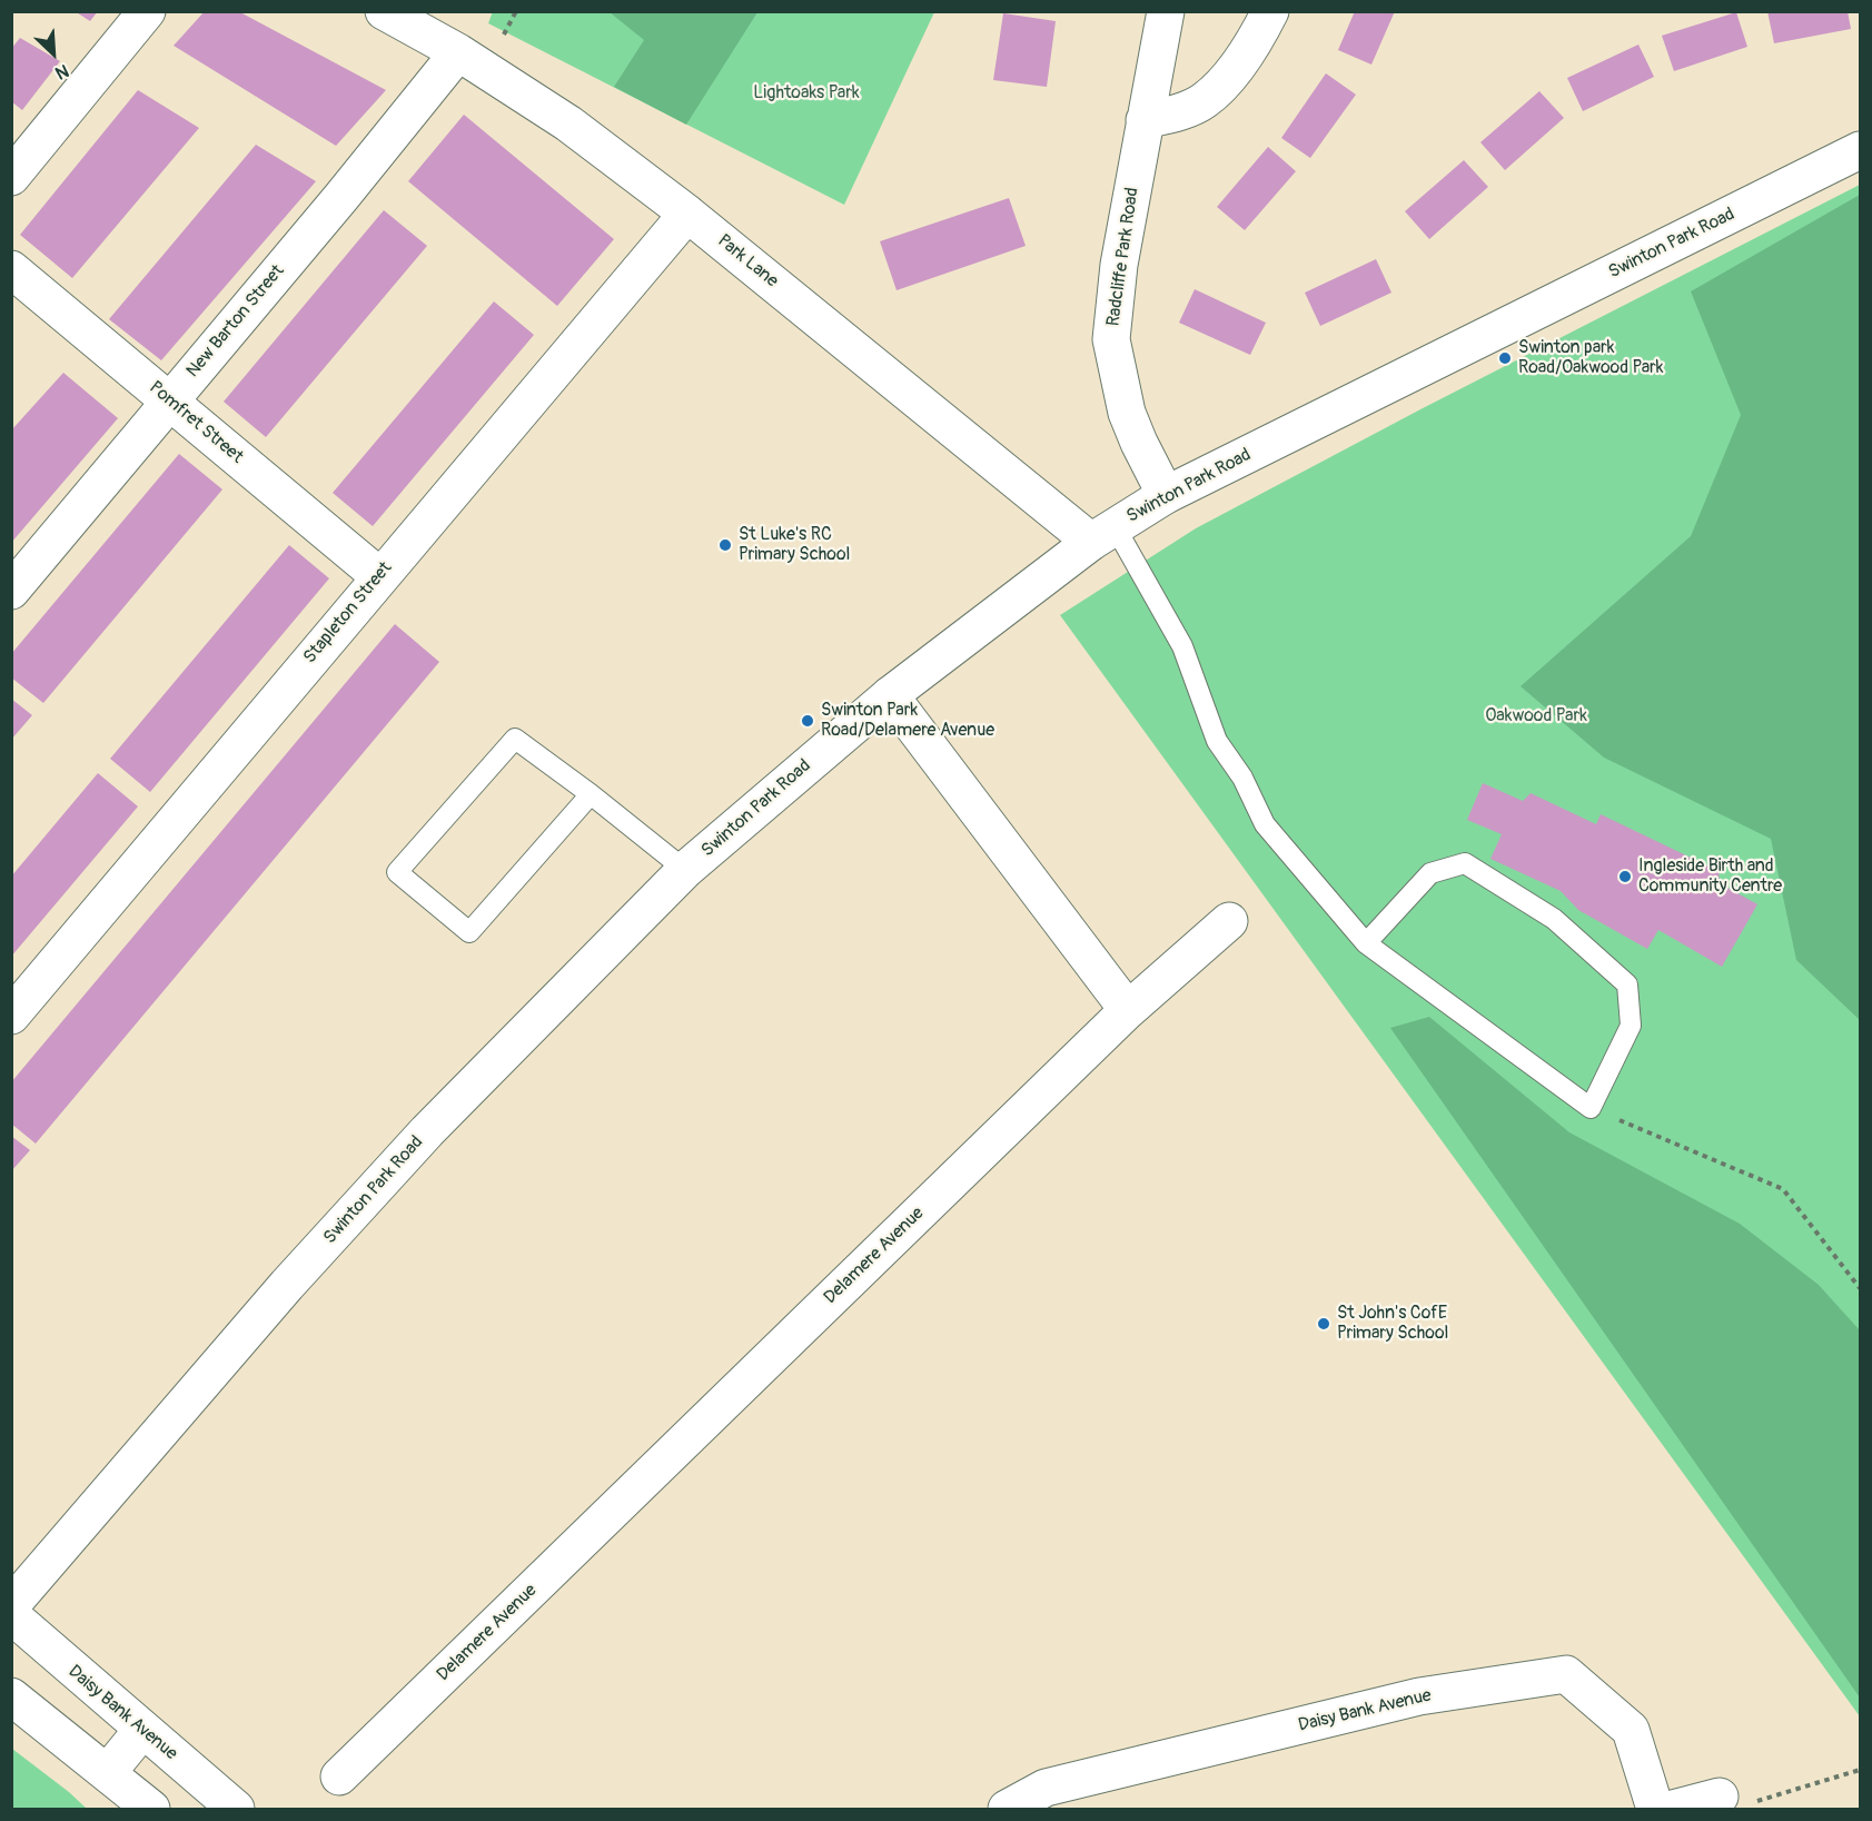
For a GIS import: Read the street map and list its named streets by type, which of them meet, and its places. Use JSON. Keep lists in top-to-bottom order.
{
  "streets": {
    "street": [
      "Swinton Park Road",
      "Radcliffe Park Road",
      "Park Lane",
      "New Barton Street",
      "Pomfret Street",
      "Stapleton Street",
      "Delamere Avenue",
      "Daisy Bank Avenue"
    ]
  },
  "crossings": [
    ["Swinton Park Road", "Radcliffe Park Road"],
    ["Swinton Park Road", "Park Lane"],
    ["Park Lane", "New Barton Street"],
    ["Park Lane", "Stapleton Street"],
    ["New Barton Street", "Pomfret Street"],
    ["Pomfret Street", "Stapleton Street"]
  ],
  "parks": ["Lightoaks Park", "Oakwood Park"],
  "places": [
    "Swinton park Road/Oakwood Park",
    "St Luke's RC Primary School",
    "Swinton Park Road/Delamere Avenue",
    "Ingleside Birth and Community Centre",
    "St John's CofE Primary School"
  ],
  "north": "bottom right"
}
